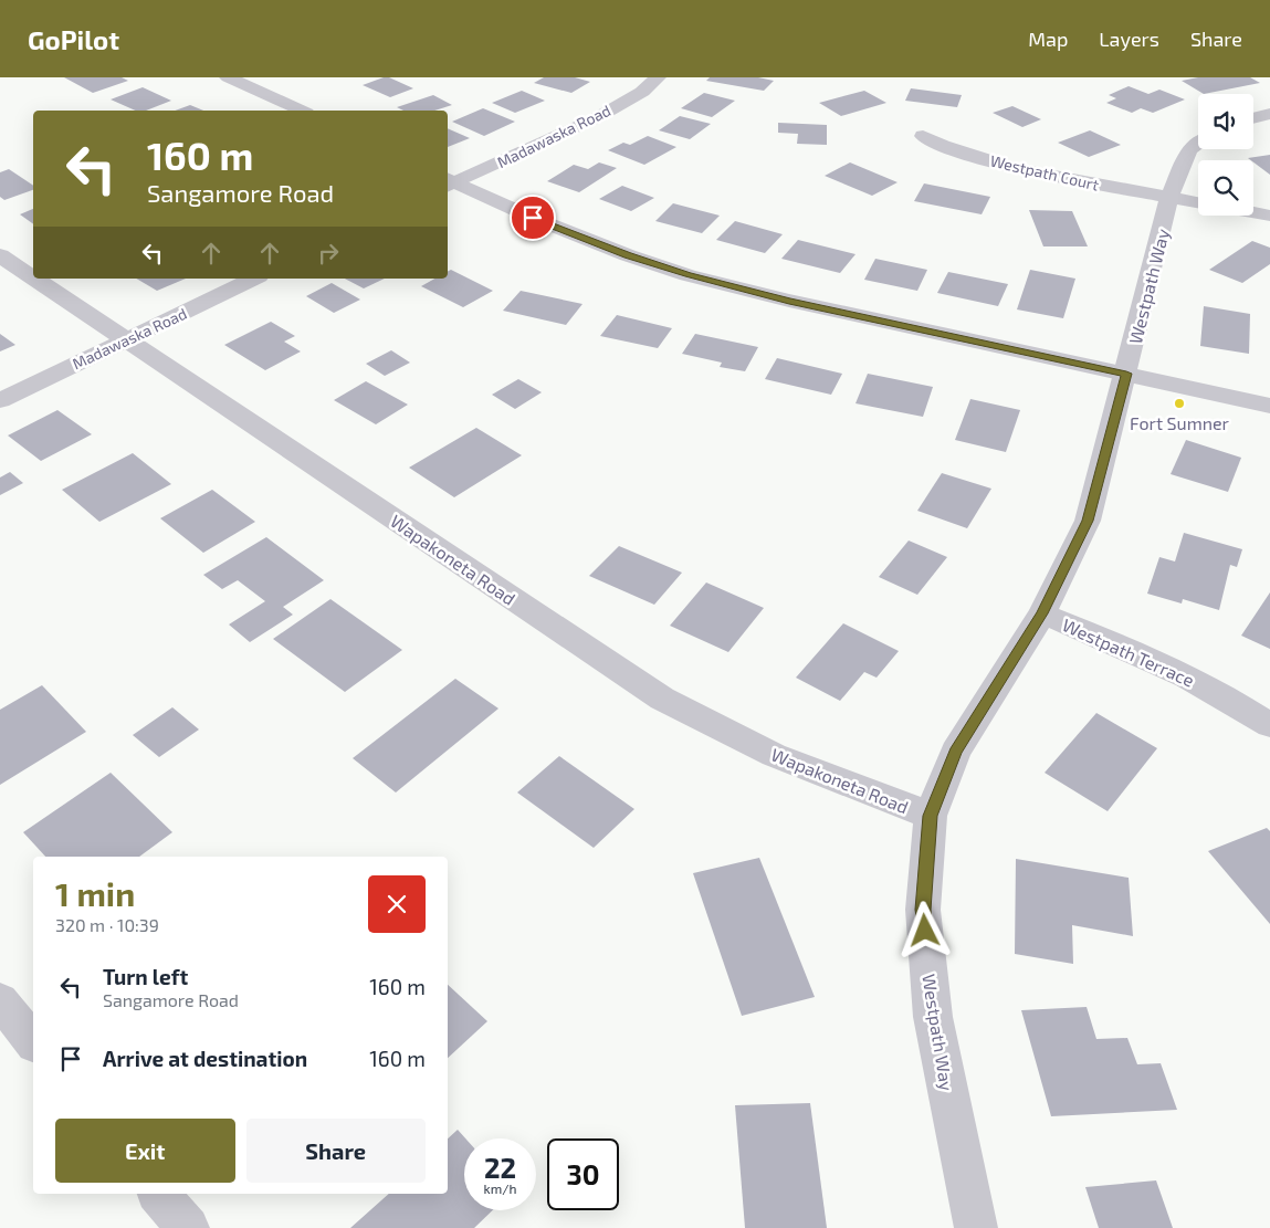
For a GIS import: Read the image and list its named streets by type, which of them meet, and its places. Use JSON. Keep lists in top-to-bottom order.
{
  "streets": {
    "street": [
      "Madawaska Road",
      "Westpath Court",
      "Westpath Way",
      "Wapakoneta Road",
      "Westpath Terrace"
    ]
  },
  "crossings": [
    ["Madawaska Road", "Wapakoneta Road"],
    ["Westpath Court", "Westpath Way"],
    ["Westpath Way", "Wapakoneta Road"],
    ["Westpath Way", "Westpath Terrace"]
  ],
  "places": ["Fort Sumner"],
  "page": {
    "header": "GoPilot",
    "nav": ["Map", "Layers", "Share"],
    "turn": ["160 m", "Sangamore Road"],
    "heading": ["1 min", "320 m · 10:39"],
    "list": [
      {
        "name": "Turn left",
        "note": "Sangamore Road",
        "value": "160 m"
      },
      {
        "name": "Arrive at destination",
        "value": "160 m"
      }
    ],
    "buttons": ["Exit", "Share"],
    "speed": "22 km/h",
    "limit": "30"
  }
}
